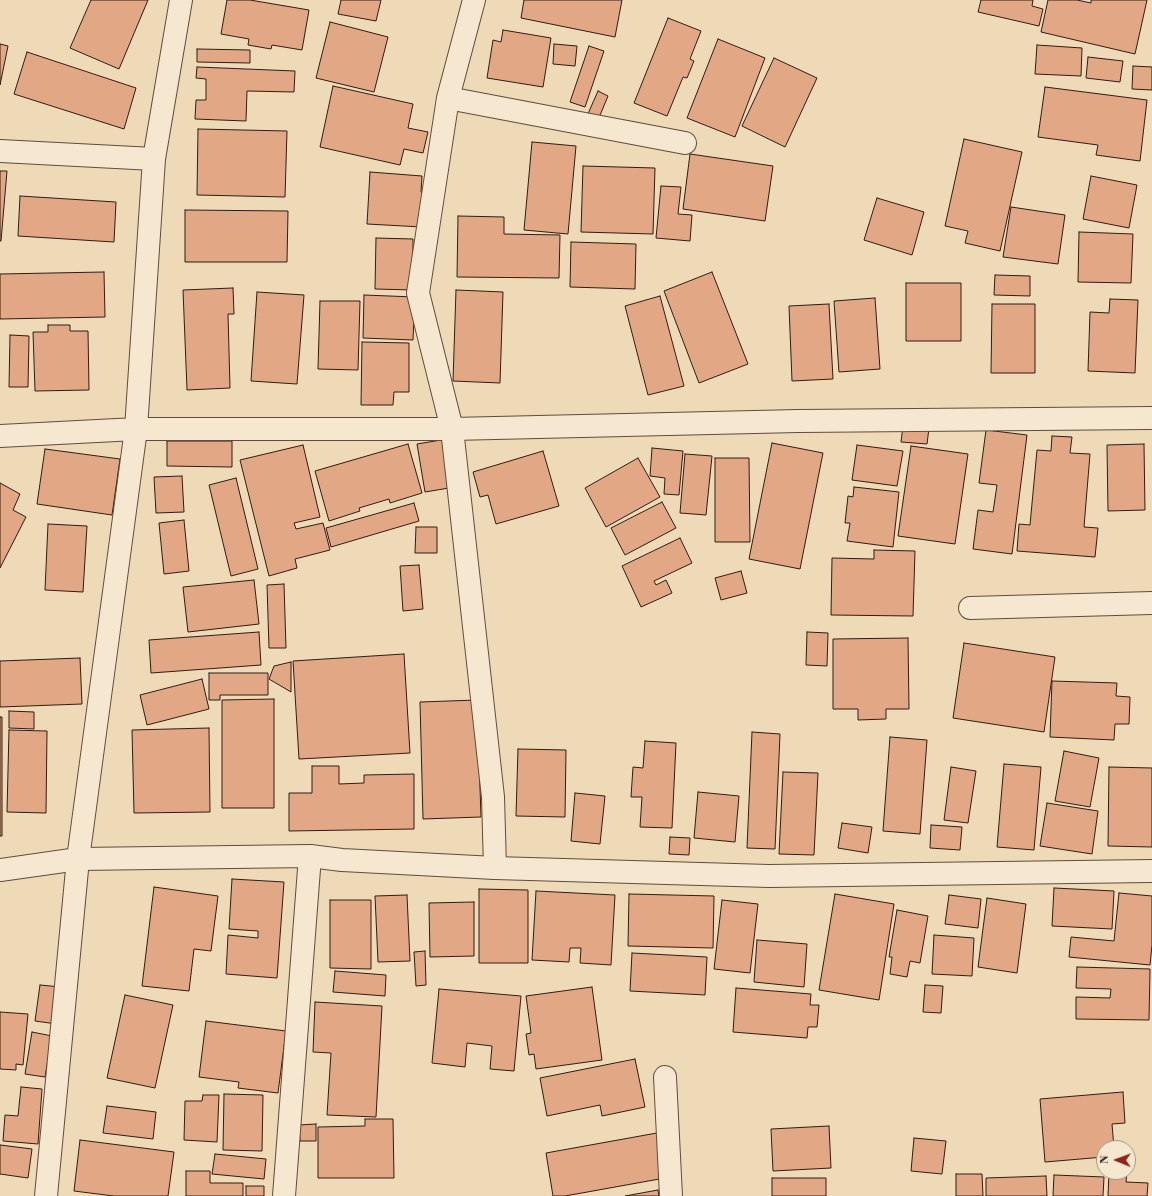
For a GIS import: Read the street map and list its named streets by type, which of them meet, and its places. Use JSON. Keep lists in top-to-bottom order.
{
  "north": "left"
}
